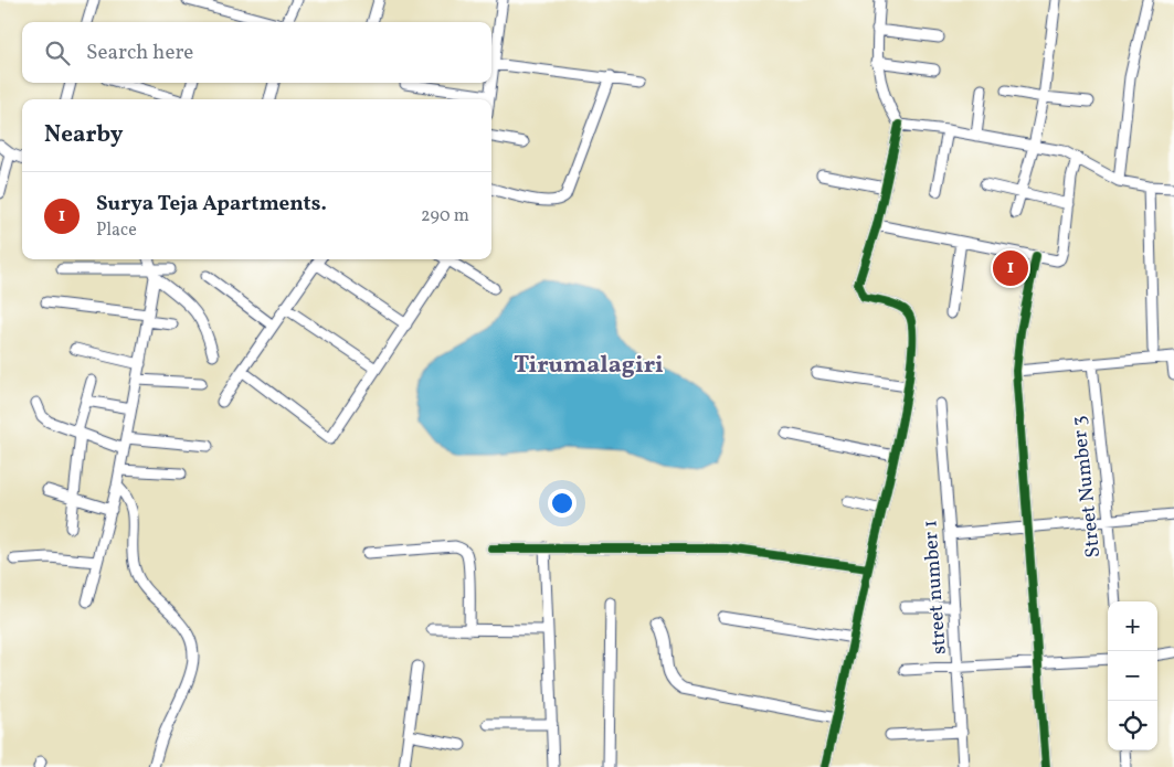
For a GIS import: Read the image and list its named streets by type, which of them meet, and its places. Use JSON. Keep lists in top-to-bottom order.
{
  "streets": {
    "street": ["Street Number 3", "street number 1"]
  },
  "districts": ["Tirumalagiri"],
  "page": {
    "search": "Search here",
    "heading": "Nearby",
    "list": [
      {
        "mark": "1",
        "name": "Surya Teja Apartments.",
        "note": "Place",
        "value": "290 m"
      }
    ],
    "pins": "1",
    "map_buttons": ["+", "−"]
  }
}
